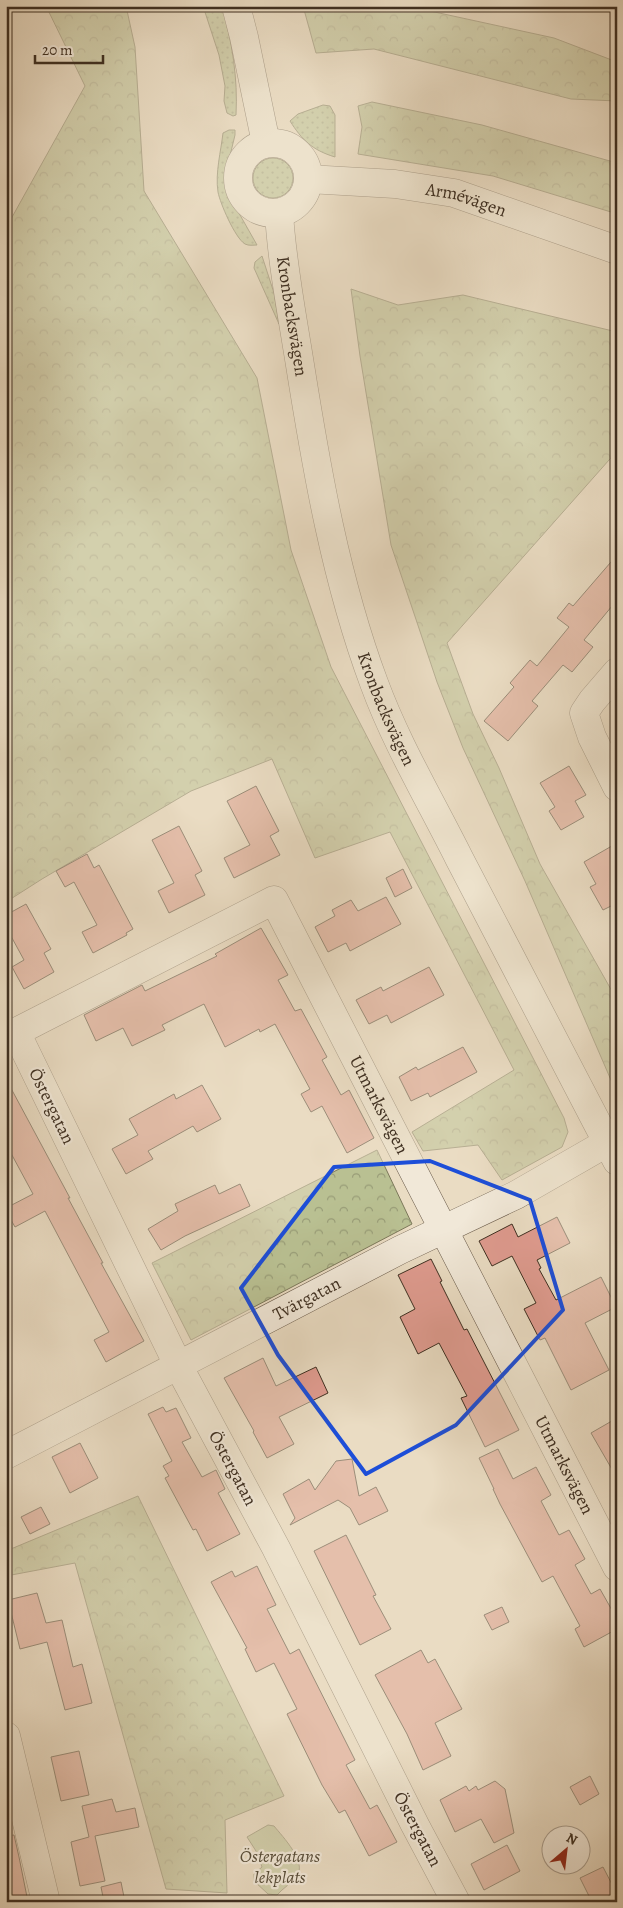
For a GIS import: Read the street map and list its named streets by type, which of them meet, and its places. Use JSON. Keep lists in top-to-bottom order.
{
  "streets": {
    "street": [
      "Armévägen",
      "Kronbacksvägen",
      "Utmarksvägen",
      "Östergatan",
      "Tvärgatan"
    ]
  },
  "crossings": [
    ["Armévägen", "Kronbacksvägen"],
    ["Kronbacksvägen", "Tvärgatan"],
    ["Utmarksvägen", "Östergatan"],
    ["Utmarksvägen", "Tvärgatan"],
    ["Östergatan", "Tvärgatan"]
  ],
  "parks": ["Östergatans lekplats"],
  "scale_bar": "20 m",
  "north": "top right"
}
